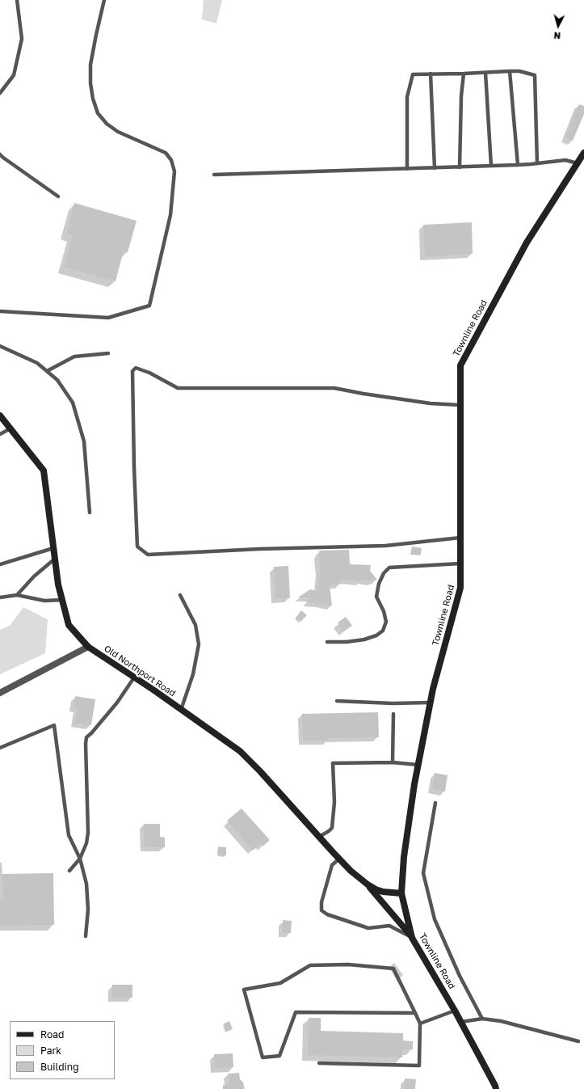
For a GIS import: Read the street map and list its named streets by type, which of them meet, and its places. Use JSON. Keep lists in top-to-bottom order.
{
  "streets": {
    "main road": ["Townline Road", "Old Northport Road"]
  },
  "crossings": [
    ["Townline Road", "Old Northport Road"]
  ],
  "legend": ["Road", "Park", "Building"],
  "north": "bottom"
}
